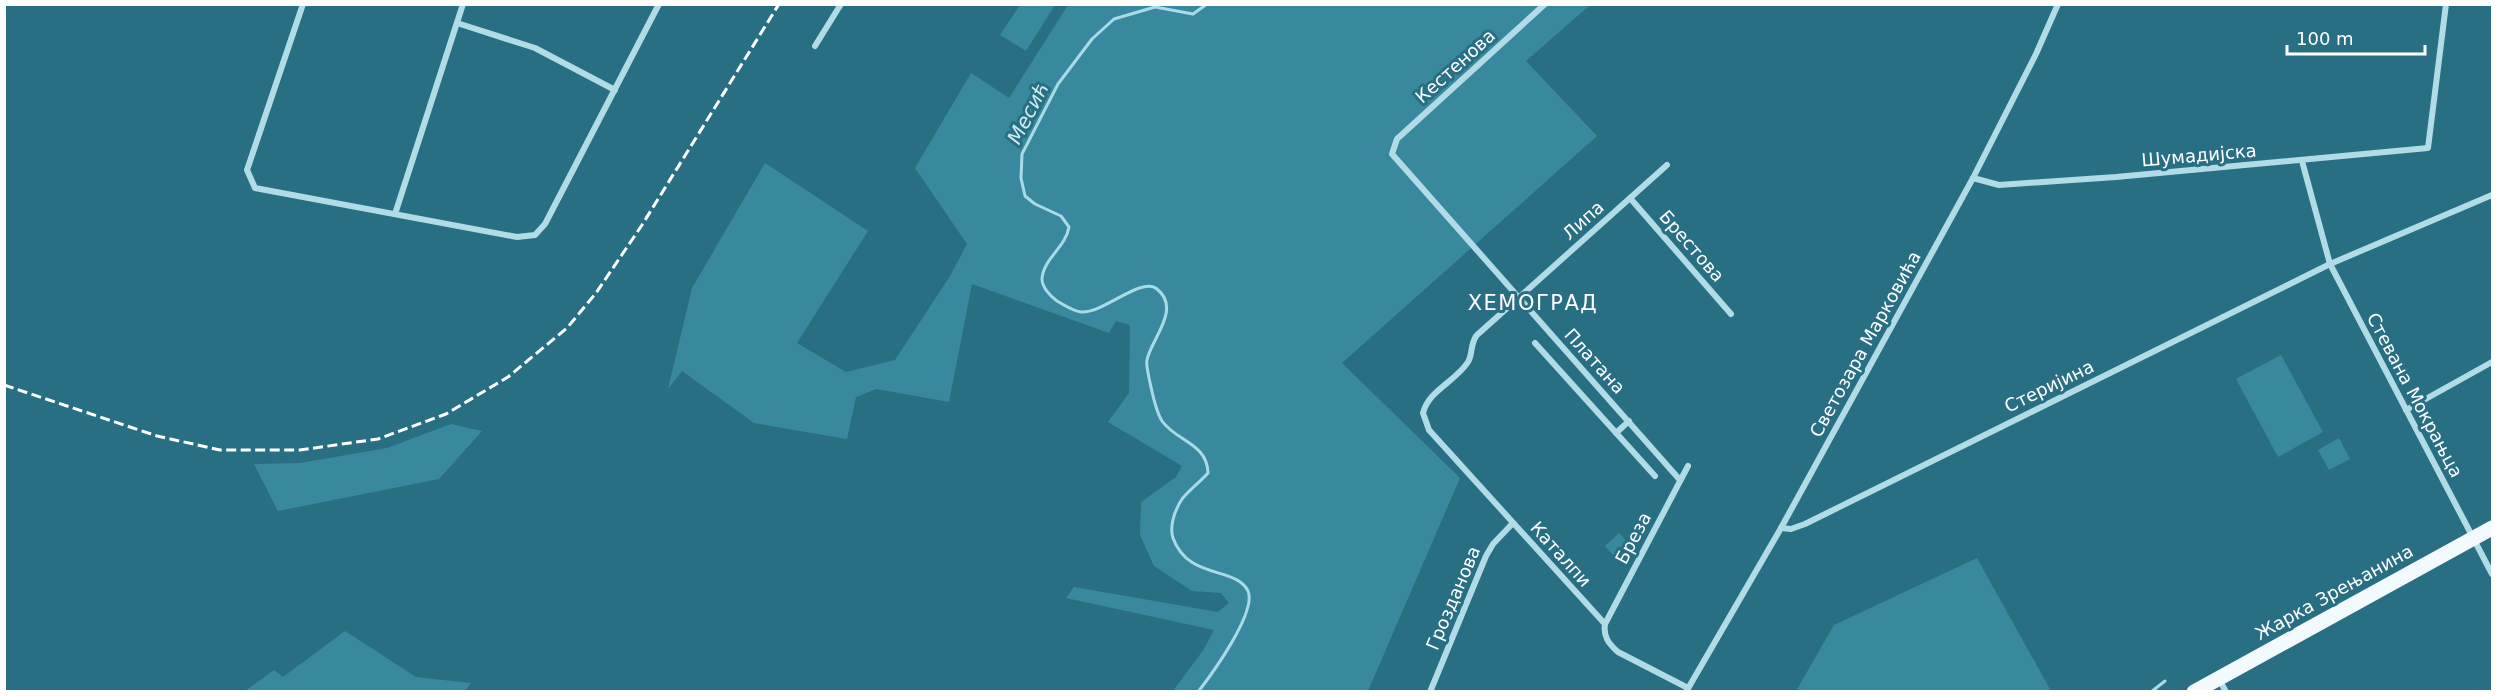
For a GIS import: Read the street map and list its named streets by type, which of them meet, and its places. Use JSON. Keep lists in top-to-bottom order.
{
  "streets": {
    "main road": ["Жарка Зрењанина"],
    "street": [
      "Кестенова",
      "Шумадијска",
      "Липа",
      "Брестова",
      "Светозара Марковића",
      "Платана",
      "Стеријина",
      "Стевана Мокрањца",
      "Бреза",
      "Каталпи",
      "Грозданова"
    ]
  },
  "crossings": [
    ["Кестенова", "Платана"],
    ["Шумадијска", "Светозара Марковића"],
    ["Липа", "Брестова"],
    ["Липа", "Платана"],
    ["Липа", "Каталпи"],
    ["Светозара Марковића", "Стеријина"],
    ["Светозара Марковића", "Каталпи"],
    ["Платана", "Бреза"],
    ["Стеријина", "Стевана Мокрањца"],
    ["Стевана Мокрањца", "Жарка Зрењанина"],
    ["Бреза", "Каталпи"],
    ["Каталпи", "Грозданова"]
  ],
  "districts": ["ХЕМОГРАД"],
  "water": ["Месић"],
  "scale_bar": "100 m"
}
